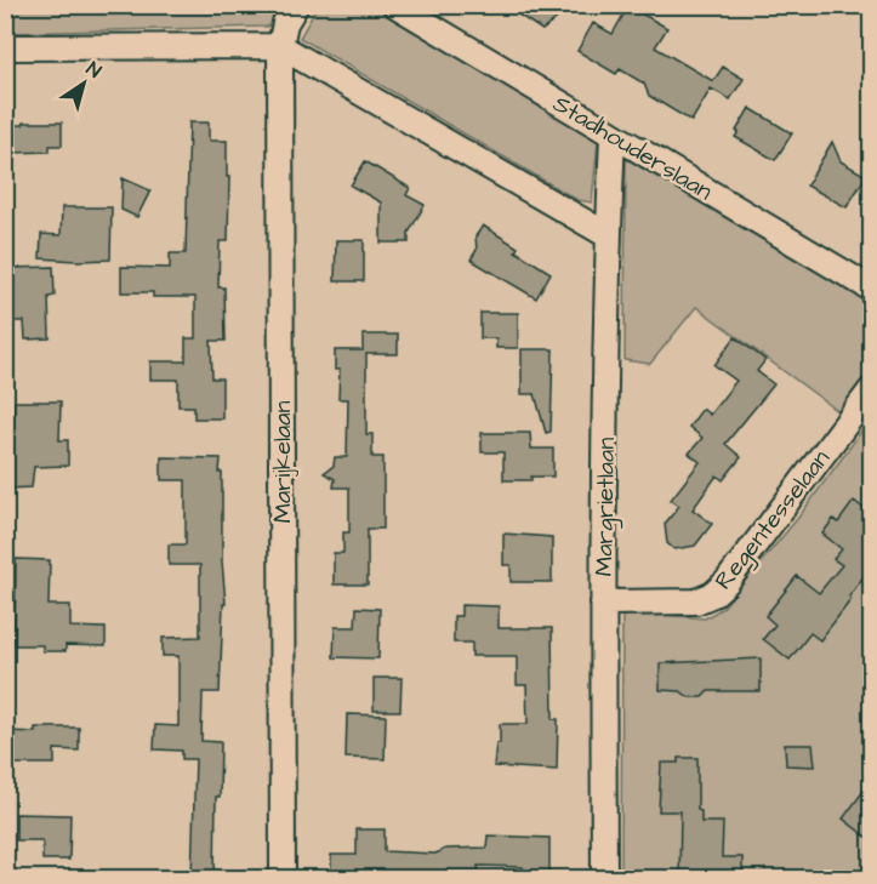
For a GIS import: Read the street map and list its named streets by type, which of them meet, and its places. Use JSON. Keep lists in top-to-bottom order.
{
  "streets": {
    "street": [
      "Stadhouderslaan",
      "Marijkelaan",
      "Margrietlaan",
      "Regentesselaan"
    ]
  },
  "crossings": [
    ["Stadhouderslaan", "Margrietlaan"],
    ["Margrietlaan", "Regentesselaan"]
  ],
  "north": "top right"
}
